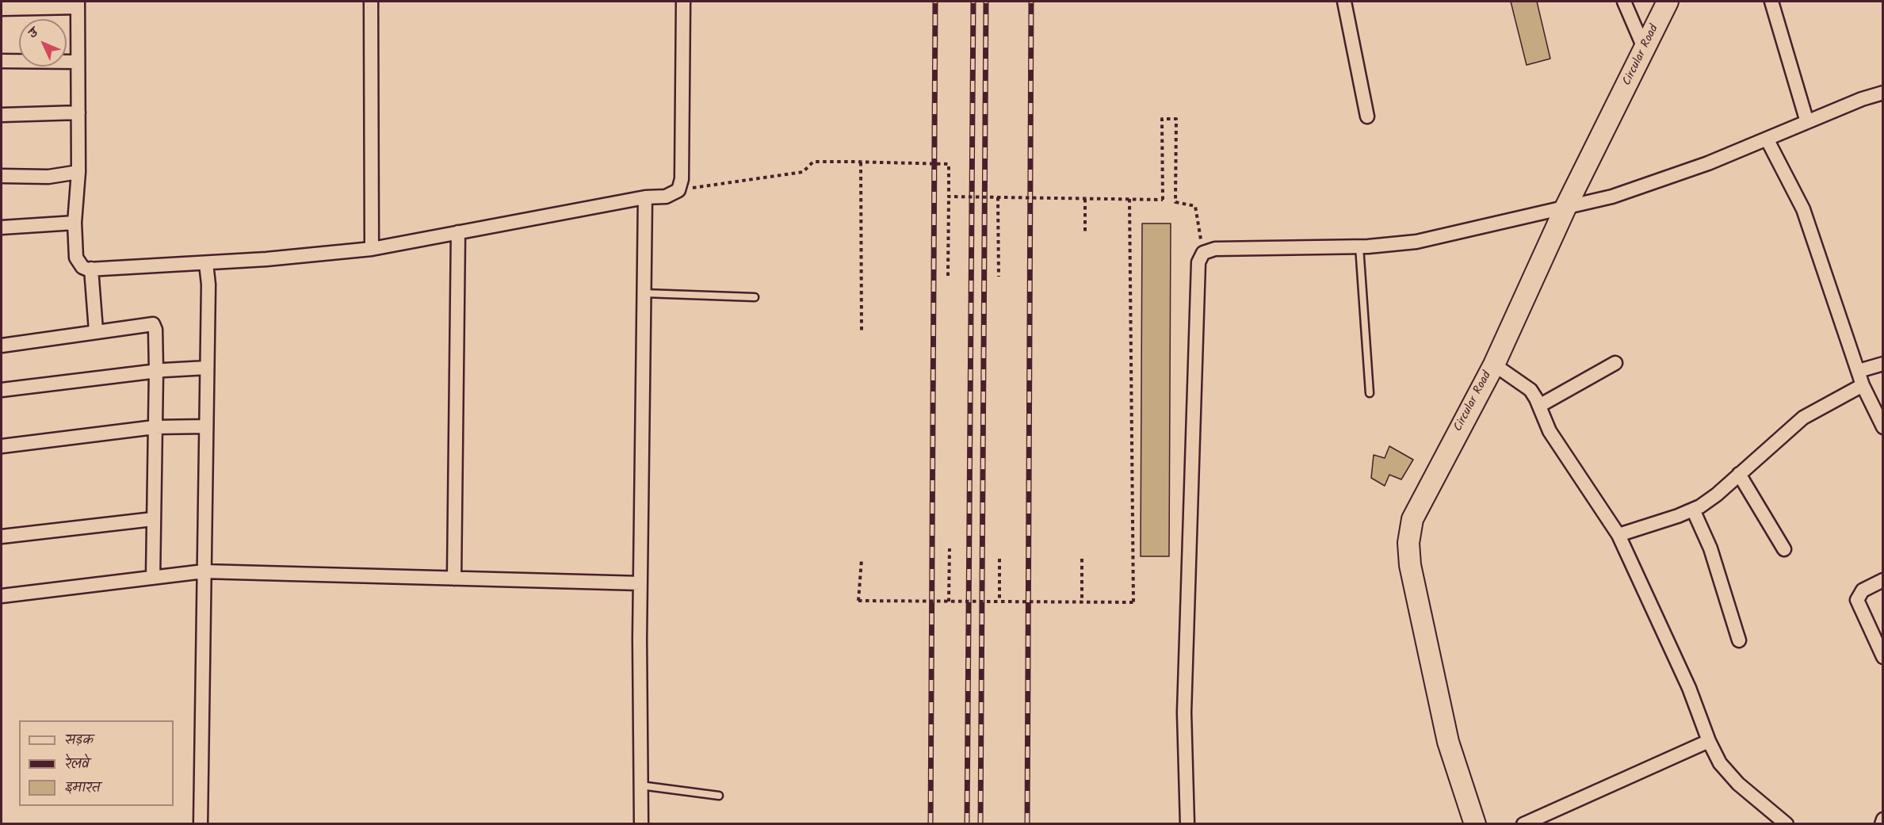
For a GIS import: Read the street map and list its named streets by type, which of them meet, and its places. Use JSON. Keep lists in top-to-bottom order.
{
  "streets": {
    "main road": ["Circular Road"]
  },
  "legend": ["सड़क", "रेलवे", "इमारत"],
  "north": "top left"
}
